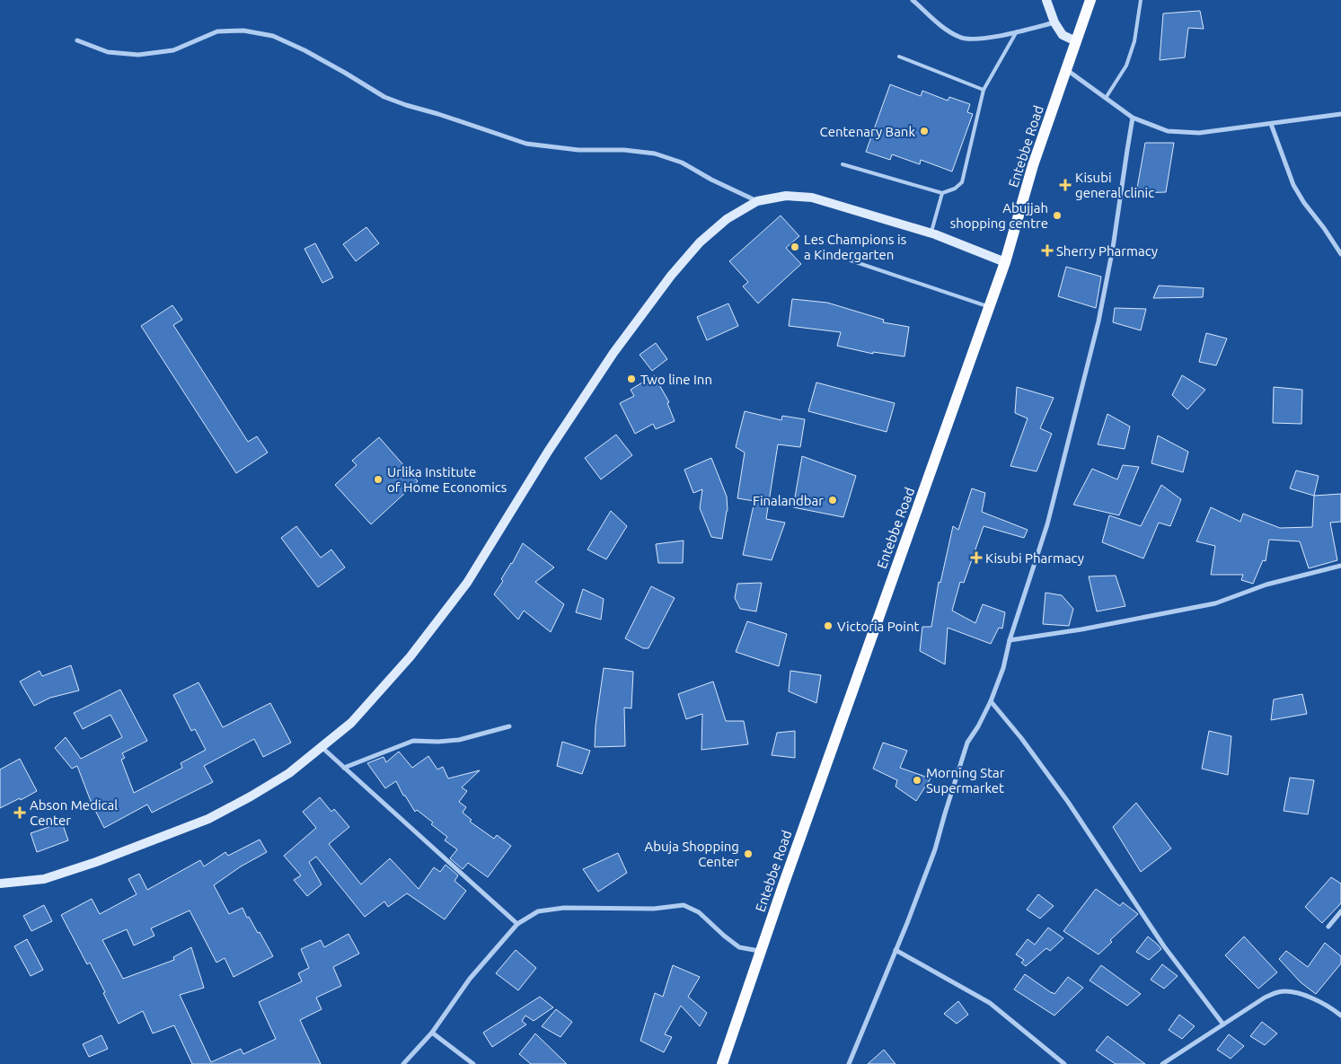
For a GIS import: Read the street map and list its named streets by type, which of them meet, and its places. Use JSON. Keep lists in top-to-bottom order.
{
  "streets": {
    "main road": ["Entebbe Road"]
  },
  "places": {
    "other": [
      "Centenary Bank",
      "Abujjah shopping centre",
      "Les Champions is a Kindergarten",
      "Two line Inn",
      "Urlika Institute of Home Economics",
      "Finalandbar",
      "Victoria Point",
      "Morning Star Supermarket",
      "Abuja Shopping Center"
    ],
    "health": [
      "Kisubi general clinic",
      "Sherry Pharmacy",
      "Kisubi Pharmacy",
      "Abson Medical Center"
    ]
  }
}
